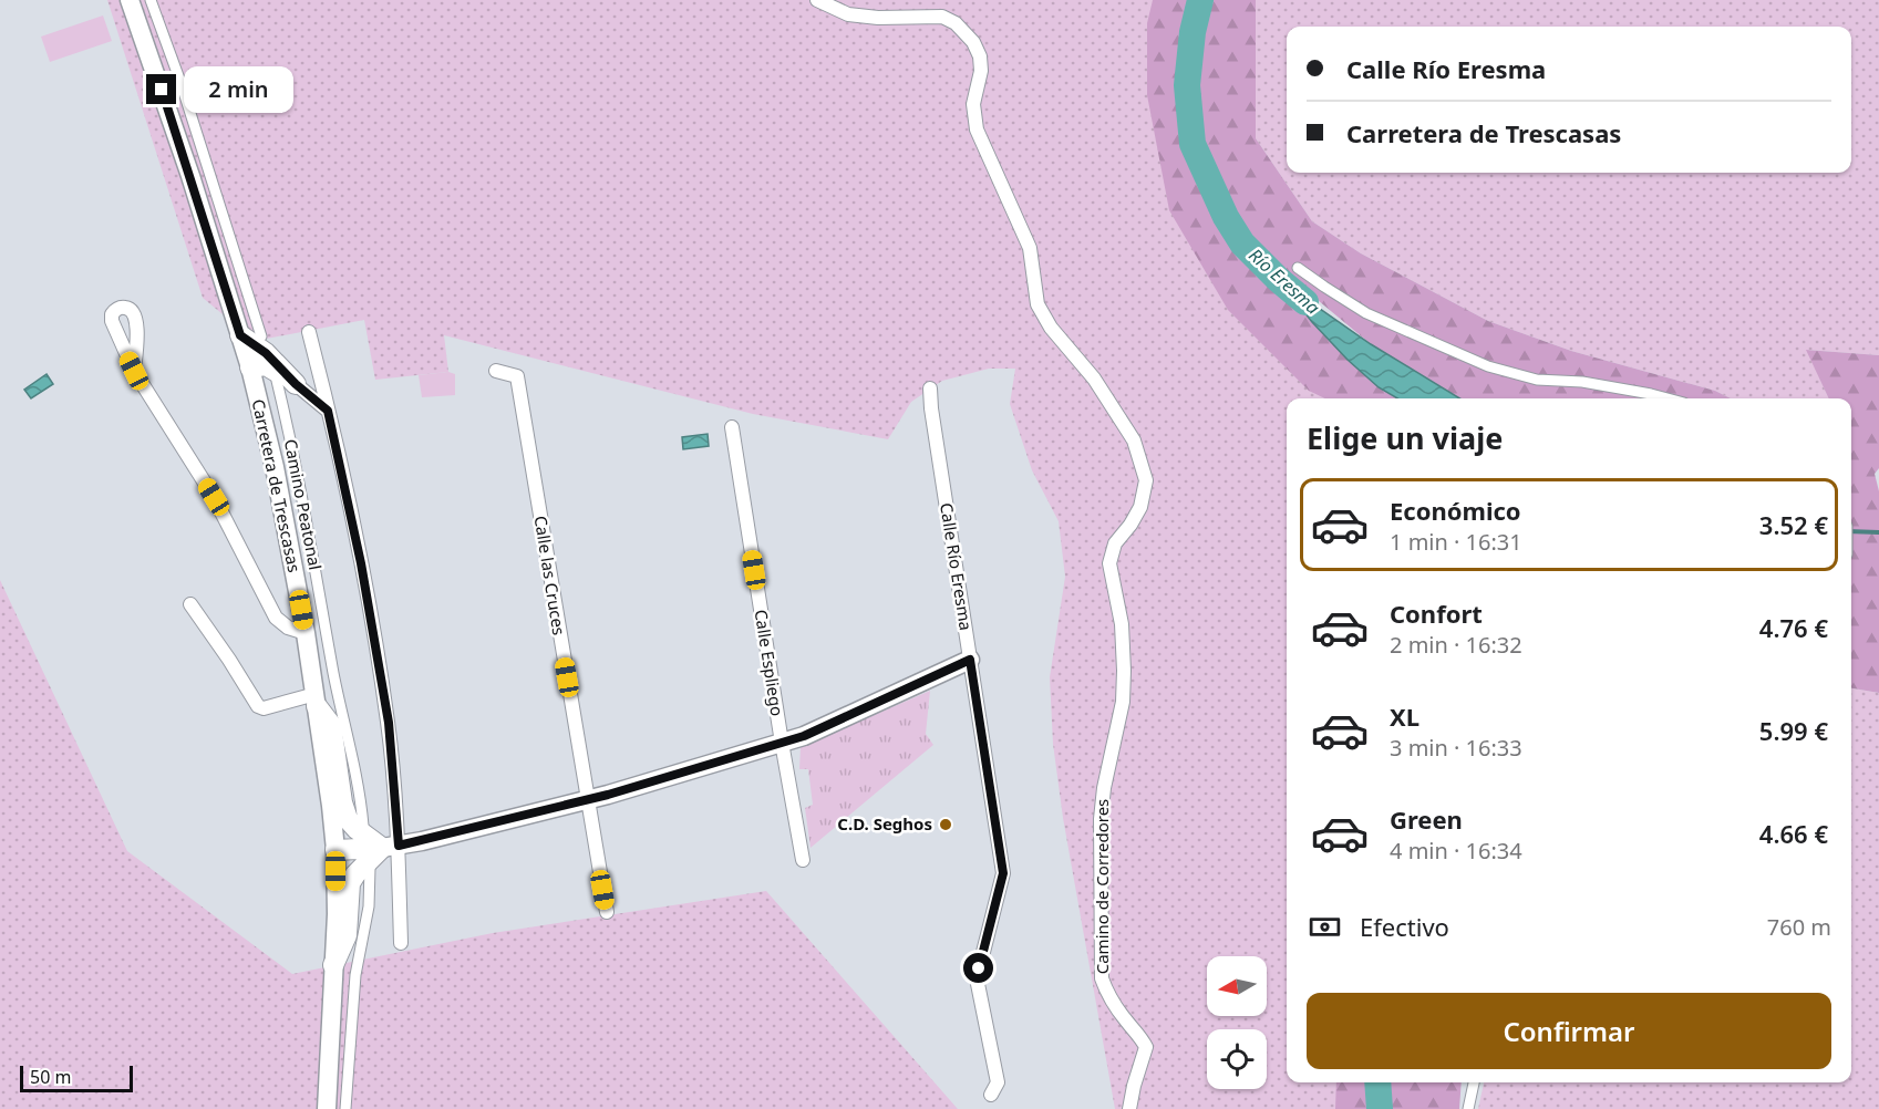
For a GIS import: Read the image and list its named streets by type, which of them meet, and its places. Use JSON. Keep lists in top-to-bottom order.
{
  "streets": {
    "street": [
      "Carretera de Trescasas",
      "Camino Peatonal",
      "Calle Río Eresma",
      "Calle las Cruces",
      "Calle Espliego",
      "Camino de Corredores"
    ]
  },
  "water": ["Río Eresma"],
  "places": ["C.D. Seghos"],
  "scale_bar": "50 m",
  "north": "left",
  "page": {
    "banner": ["Calle Río Eresma", "Carretera de Trescasas"],
    "bubble": "2 min",
    "heading": "Elige un viaje",
    "list": [
      {
        "name": "Económico",
        "note": "1 min · 16:31",
        "value": "3.52 €"
      },
      {
        "name": "Confort",
        "note": "2 min · 16:32",
        "value": "4.76 €"
      },
      {
        "name": "XL",
        "note": "3 min · 16:33",
        "value": "5.99 €"
      },
      {
        "name": "Green",
        "note": "4 min · 16:34",
        "value": "4.66 €"
      }
    ],
    "pay": ["Efectivo", "760 m"],
    "buttons": "Confirmar",
    "scale": "50 m"
  }
}
